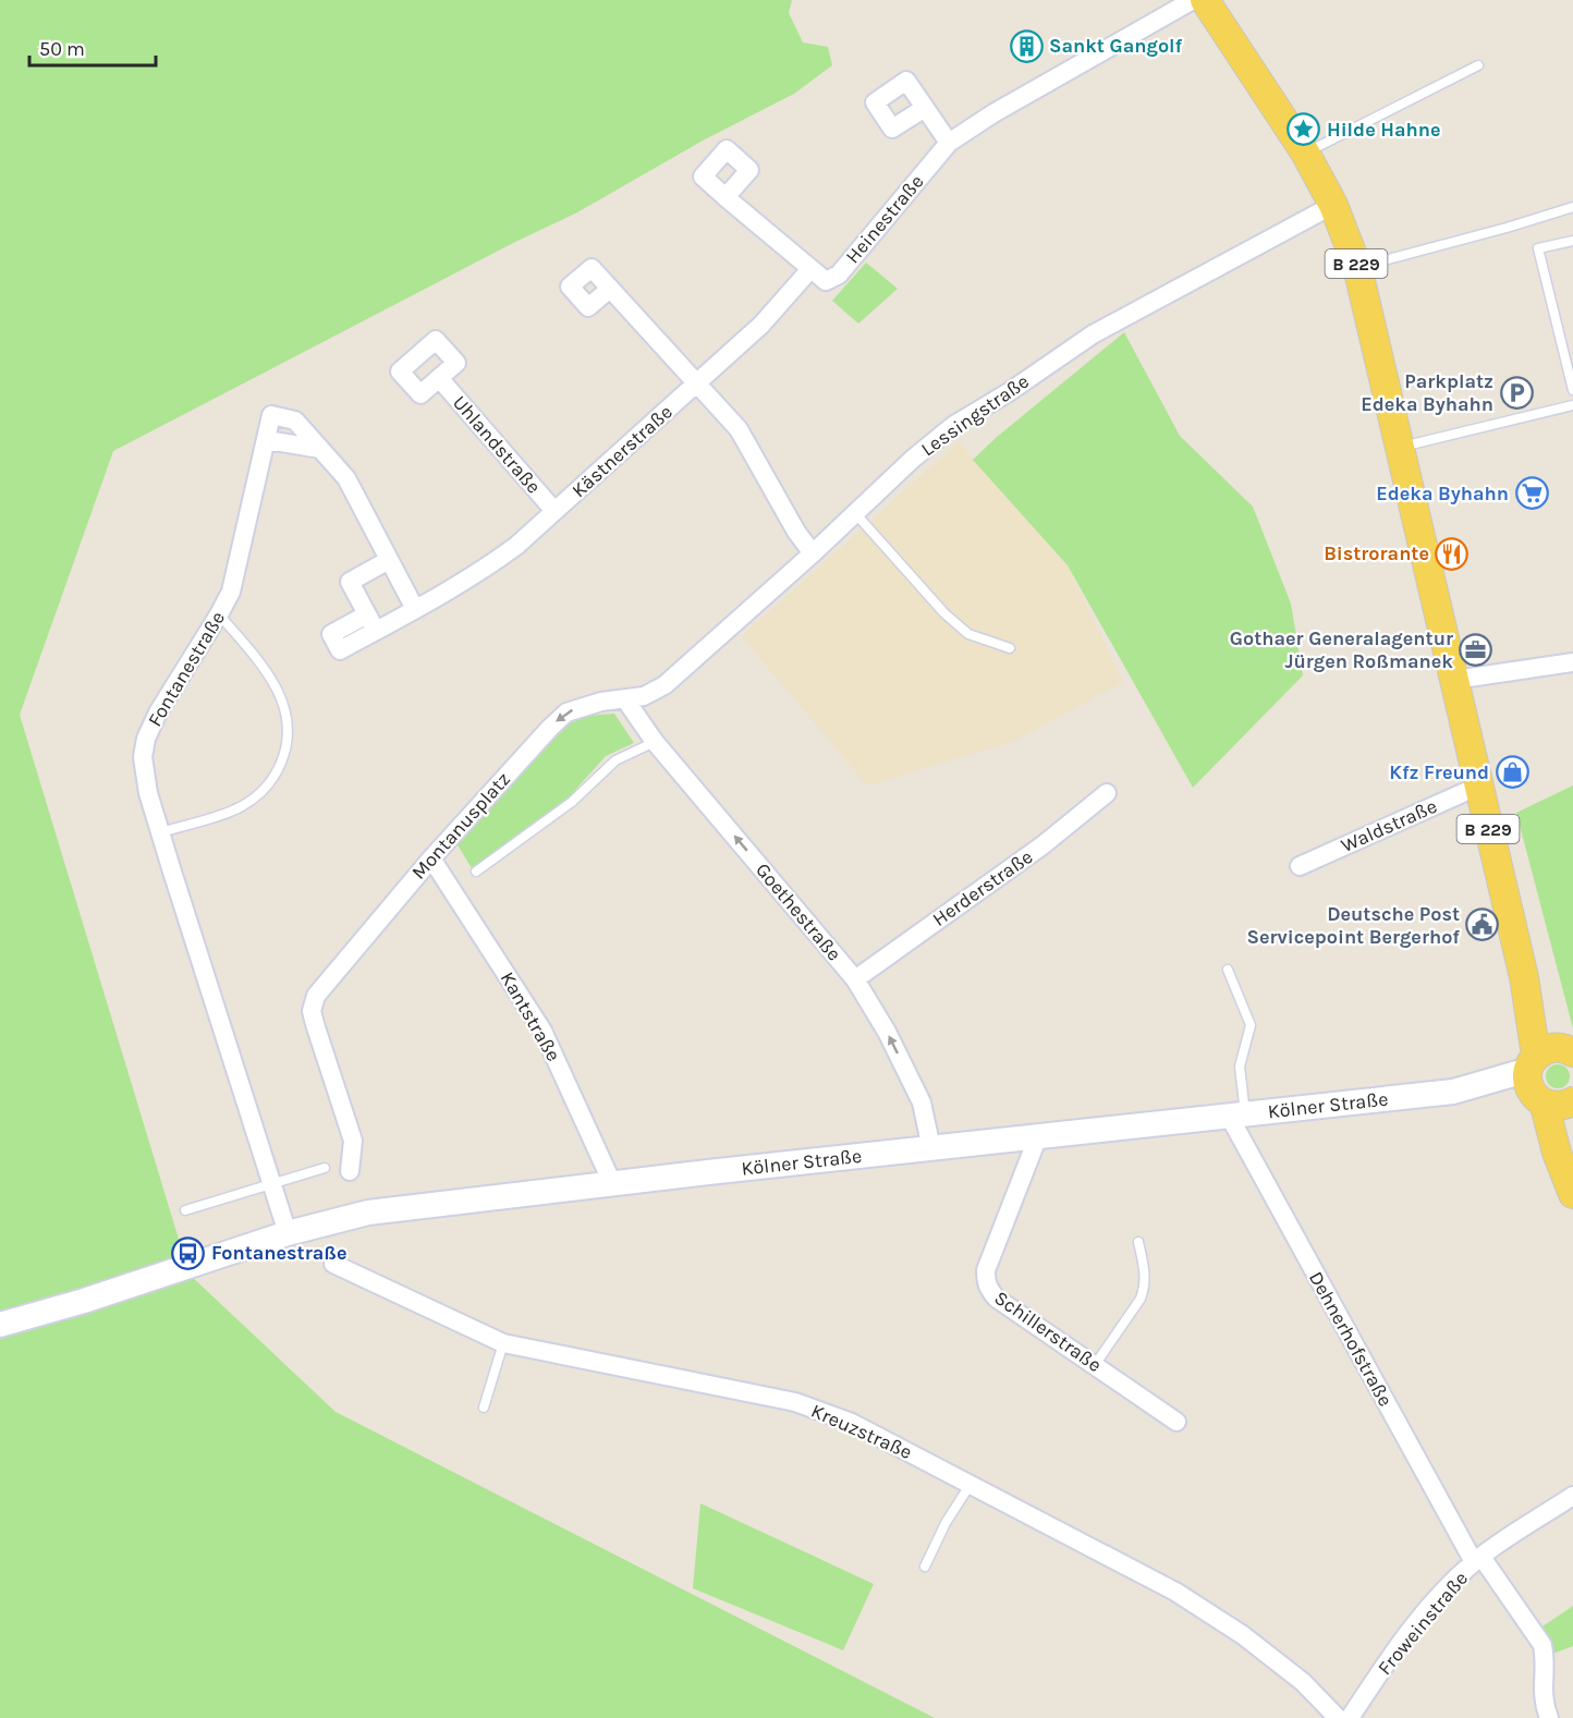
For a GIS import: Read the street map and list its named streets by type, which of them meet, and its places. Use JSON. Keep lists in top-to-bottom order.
{
  "streets": {
    "main road": ["B 229", "Kölner Straße"],
    "street": [
      "Heinestraße",
      "Lessingstraße",
      "Uhlandstraße",
      "Kästnerstraße",
      "Fontanestraße",
      "Montanusplatz",
      "Waldstraße",
      "Herderstraße",
      "Goethestraße",
      "Kantstraße",
      "Schillerstraße",
      "Dehnerhofstraße",
      "Kreuzstraße",
      "Froweinstraße"
    ]
  },
  "crossings": [
    ["Heinestraße", "Kästnerstraße"],
    ["B 229", "Lessingstraße"],
    ["B 229", "Waldstraße"],
    ["B 229", "Kölner Straße"],
    ["Lessingstraße", "Montanusplatz"],
    ["Lessingstraße", "Goethestraße"],
    ["Uhlandstraße", "Kästnerstraße"],
    ["Kästnerstraße", "Fontanestraße"],
    ["Fontanestraße", "Kölner Straße"],
    ["Montanusplatz", "Goethestraße"],
    ["Montanusplatz", "Kantstraße"],
    ["Herderstraße", "Goethestraße"],
    ["Goethestraße", "Kölner Straße"],
    ["Kantstraße", "Kölner Straße"],
    ["Kölner Straße", "Schillerstraße"],
    ["Kölner Straße", "Dehnerhofstraße"],
    ["Dehnerhofstraße", "Froweinstraße"]
  ],
  "one_way": ["Montanusplatz", "Goethestraße"],
  "places": {
    "building": ["Sankt Gangolf"],
    "place": ["Hilde Hahne"],
    "parking": ["Parkplatz Edeka Byhahn"],
    "supermarket": ["Edeka Byhahn"],
    "restaurant": ["Bistrorante"],
    "office": ["Gothaer Generalagentur Jürgen Roßmanek"],
    "shop": ["Kfz Freund"],
    "public building": ["Deutsche Post Servicepoint Bergerhof"],
    "bus stop": ["Fontanestraße"]
  },
  "scale_bar": "50 m"
}
